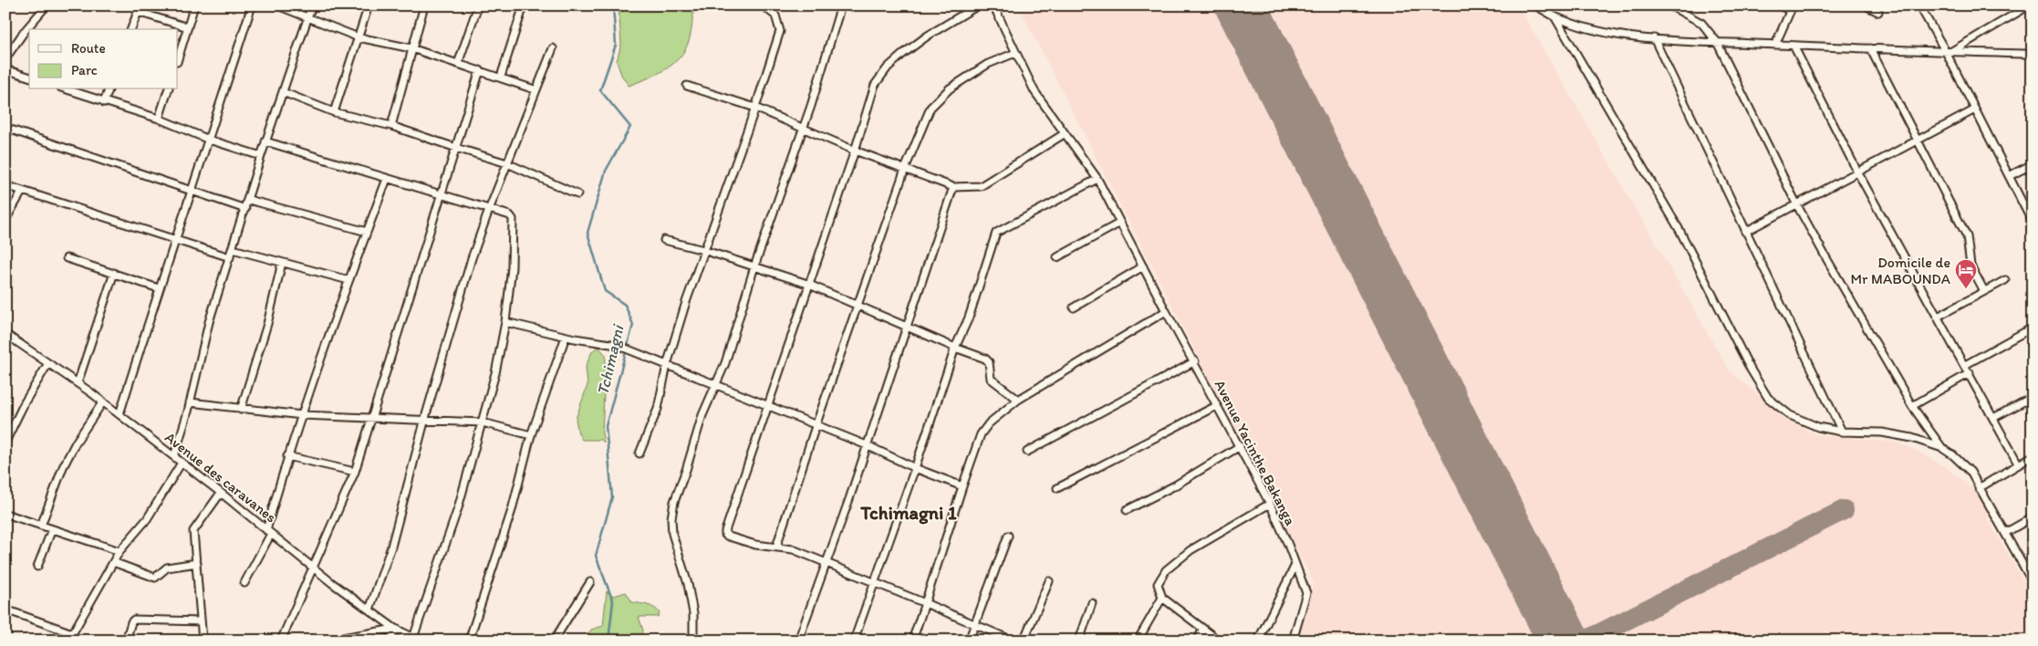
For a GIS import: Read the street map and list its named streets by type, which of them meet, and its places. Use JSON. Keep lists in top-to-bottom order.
{
  "streets": {
    "street": ["Avenue Yacinthe Bakanga", "Avenue des caravanes"]
  },
  "districts": ["Tchimagni 1"],
  "water": ["Tchimagni"],
  "places": {
    "hotel": ["Domicile de Mr MABOUNDA"]
  },
  "legend": ["Route", "Parc"]
}
